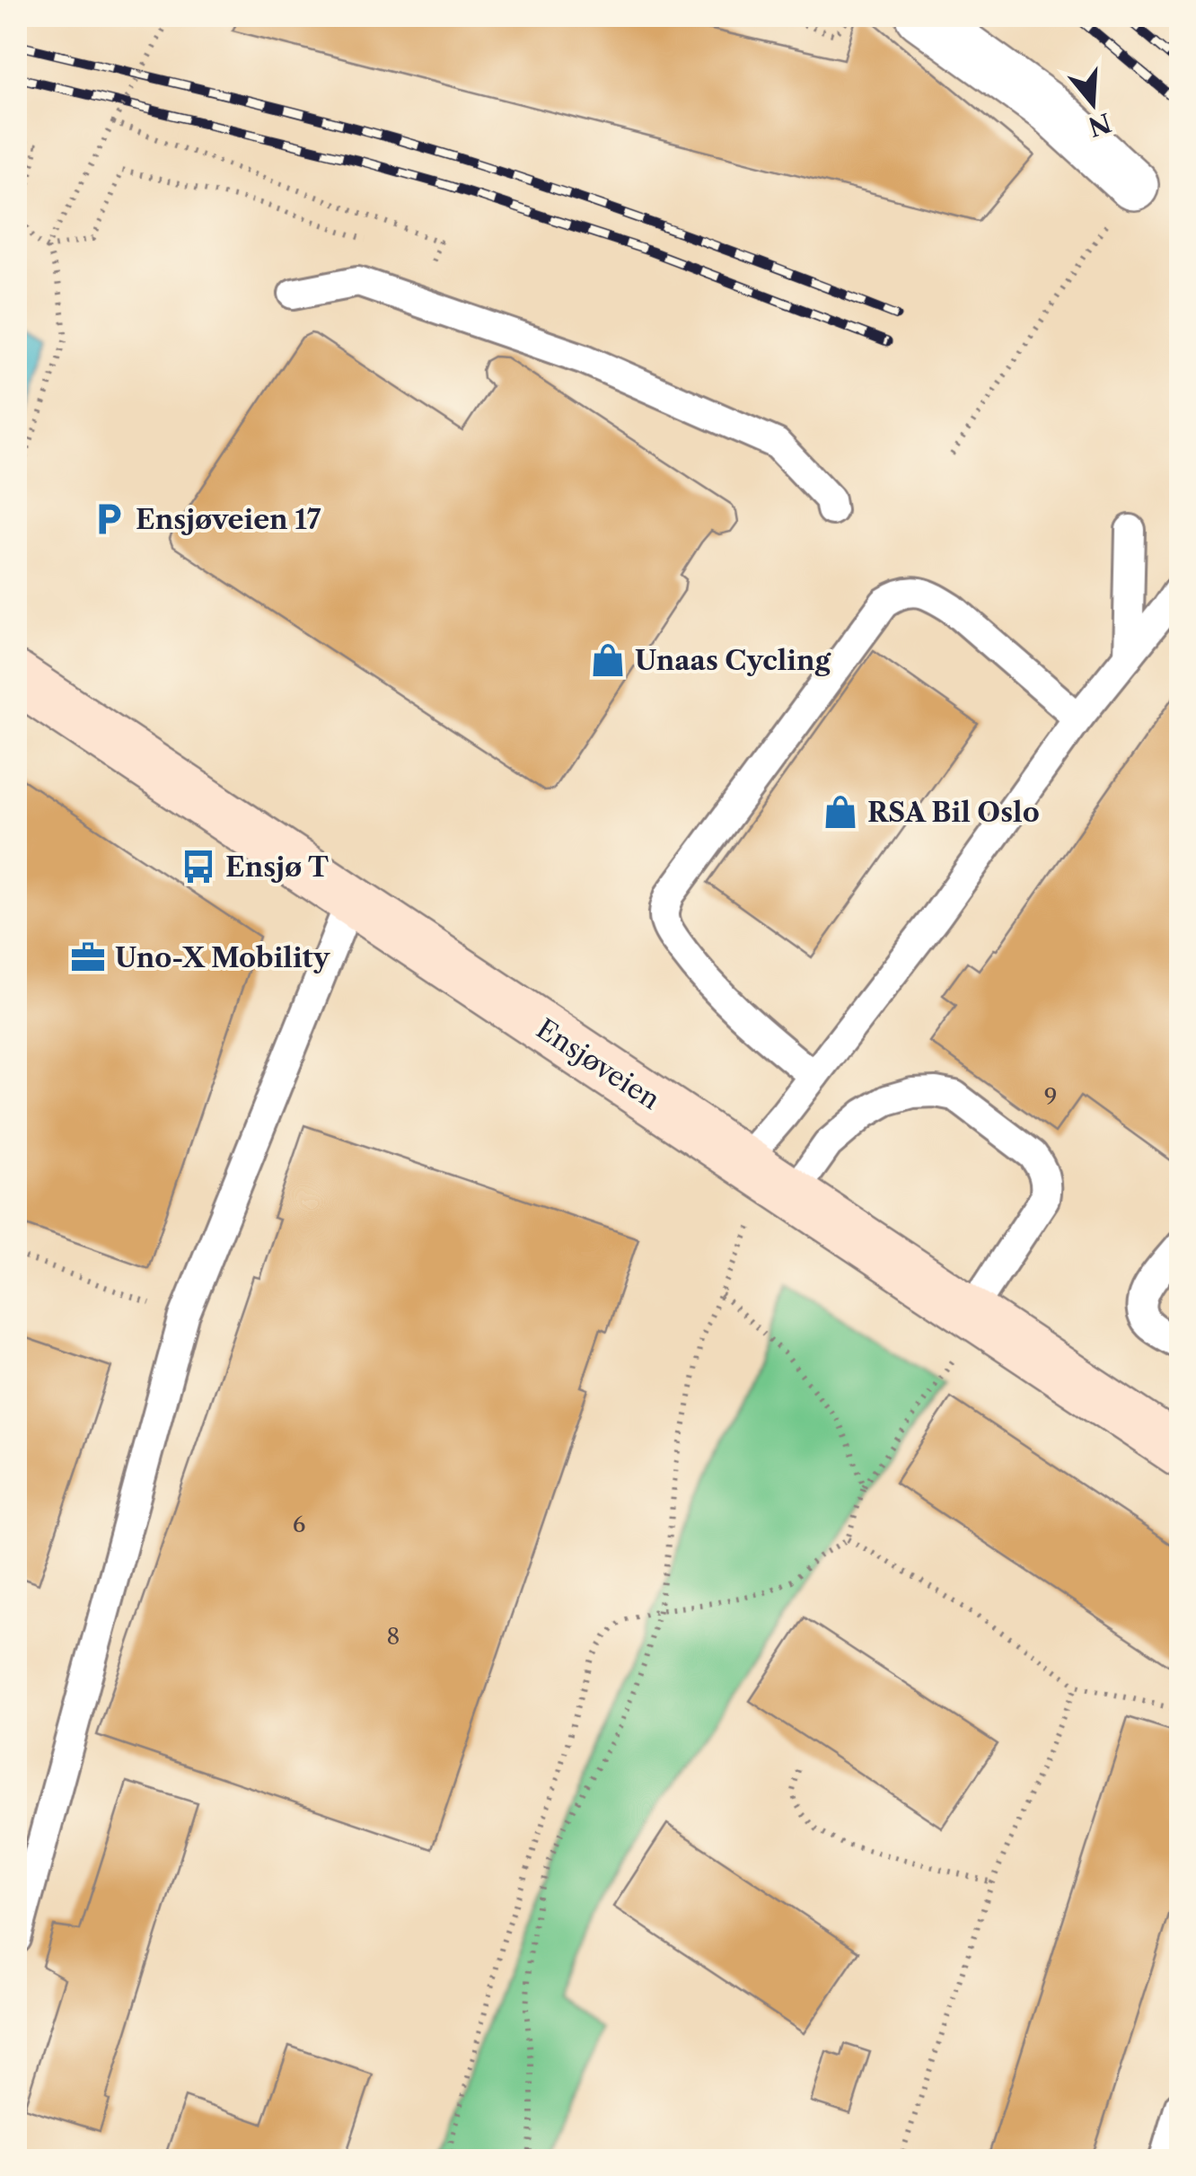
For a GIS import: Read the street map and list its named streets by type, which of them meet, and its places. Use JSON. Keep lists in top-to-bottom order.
{
  "streets": {
    "main road": ["Ensjøveien"]
  },
  "places": {
    "parking": ["Ensjøveien 17"],
    "shop": ["Unaas Cycling", "RSA Bil Oslo"],
    "bus stop": ["Ensjø T"],
    "office": ["Uno-X Mobility"]
  },
  "house_numbers": ["9", "6", "8"],
  "north": "bottom"
}
